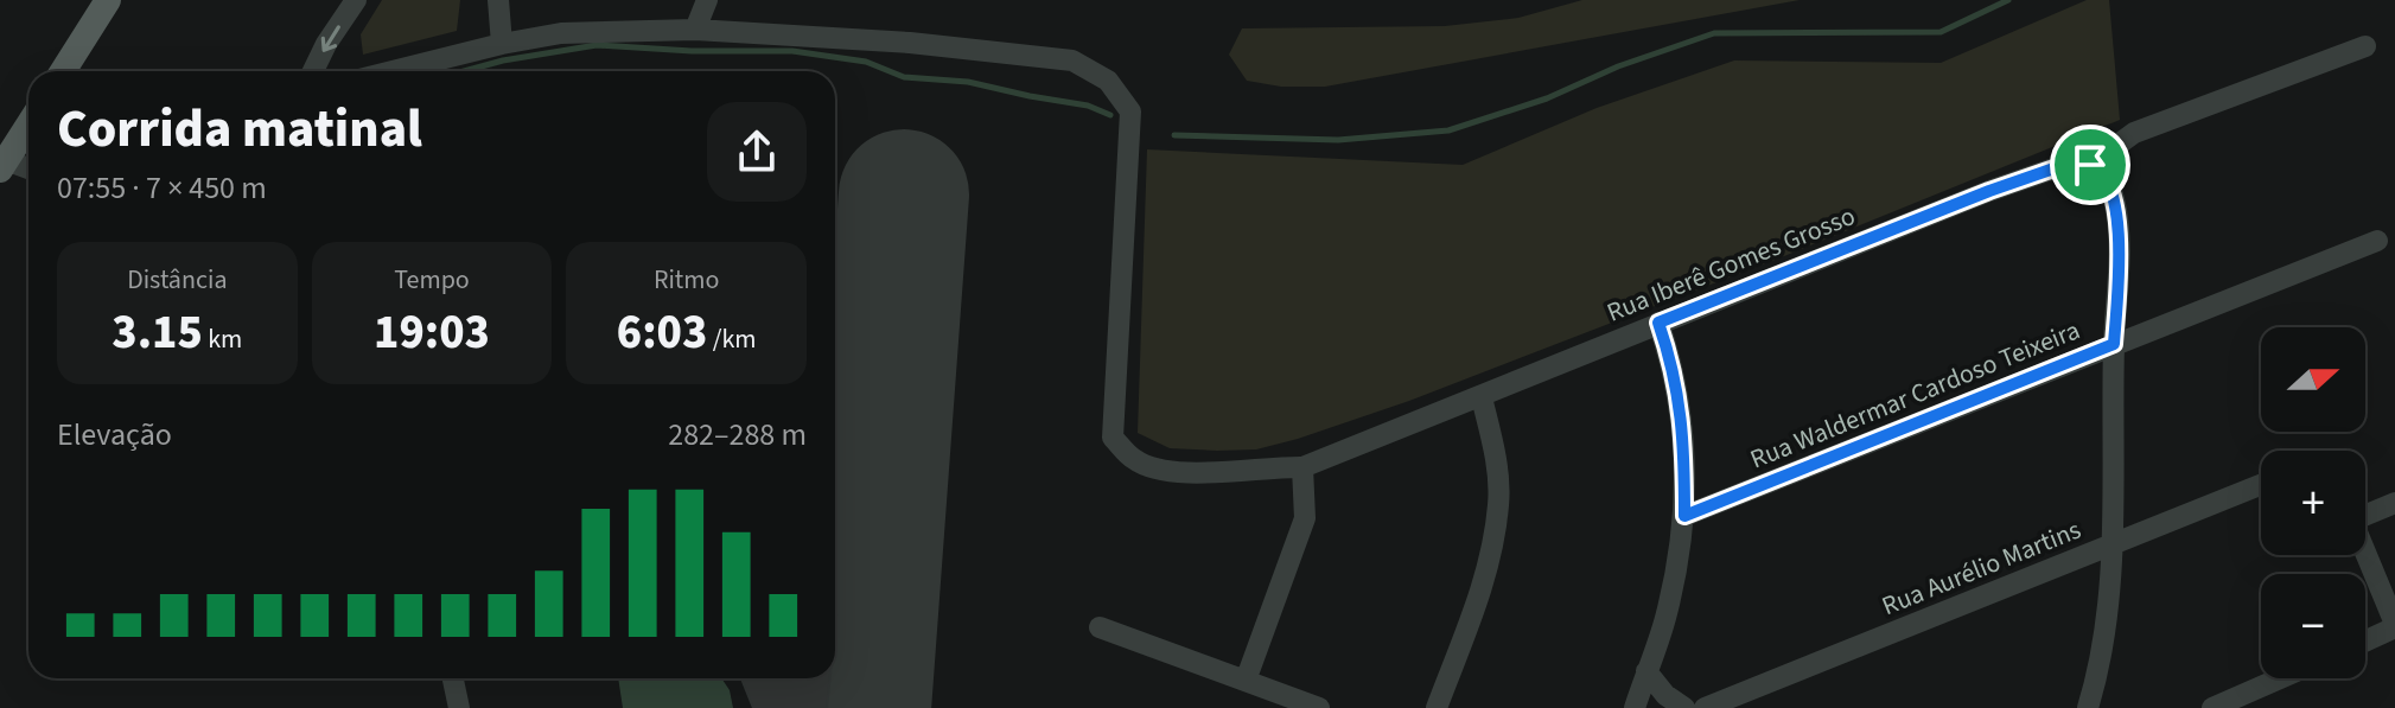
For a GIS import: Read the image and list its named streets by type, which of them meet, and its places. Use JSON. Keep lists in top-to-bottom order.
{
  "streets": {
    "street": ["Rua Iberê Gomes Grosso", "Rua Waldermar Cardoso Teixeira", "Rua Aurélio Martins"]
  },
  "north": "right",
  "page": {
    "heading": ["Corrida matinal", "07:55 · 7 × 450 m"],
    "stats": [
      ["Distância", "3.15 km"],
      ["Tempo", "19:03"],
      ["Ritmo", "6:03 /km"]
    ],
    "map_buttons": ["+", "−"],
    "chart": ["Elevação", "282–288 m"]
  }
}
